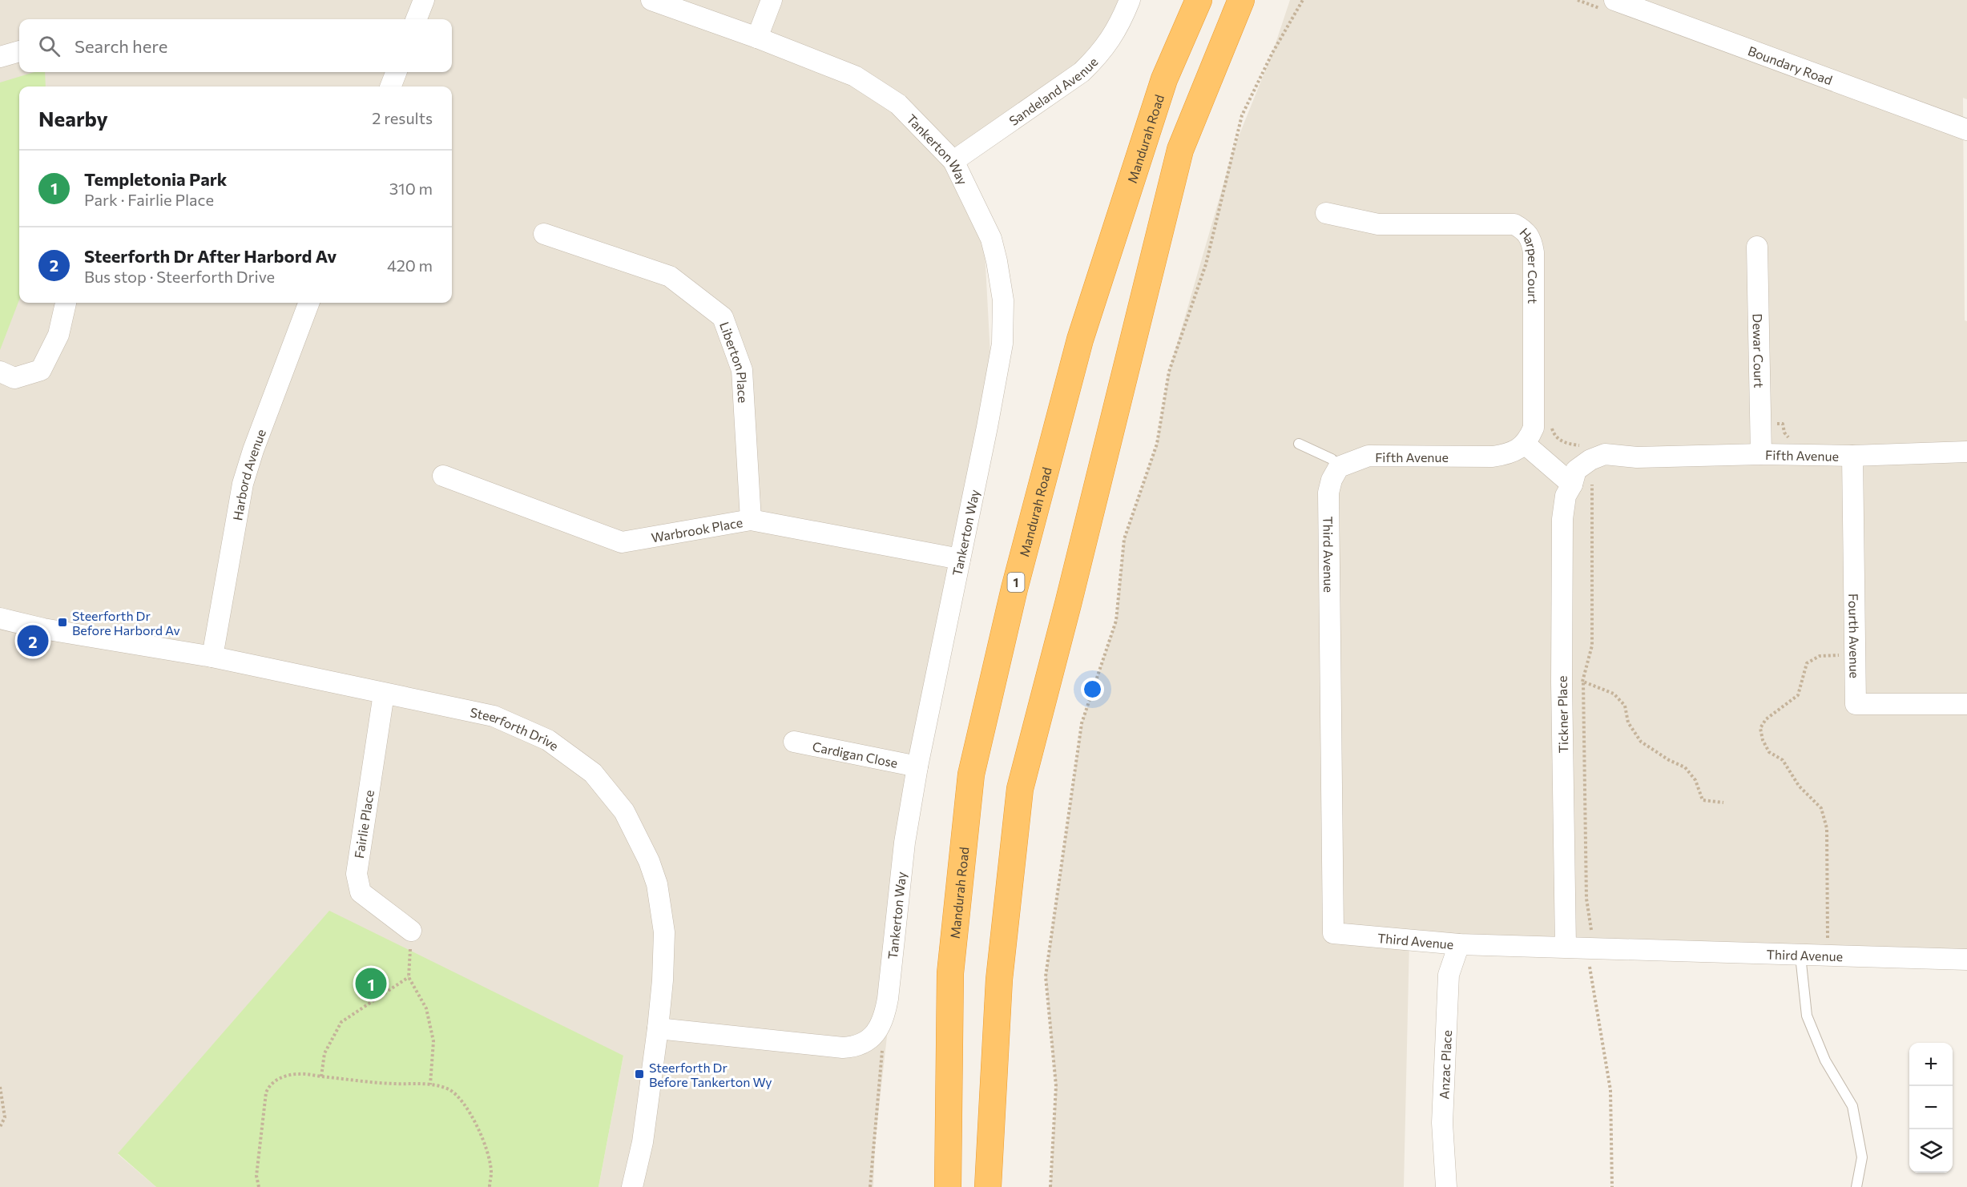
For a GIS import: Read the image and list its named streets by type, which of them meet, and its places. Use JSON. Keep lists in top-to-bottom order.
{
  "streets": {
    "highway": ["Mandurah Road", "1"],
    "street": [
      "Boundary Road",
      "Sandeland Avenue",
      "Tankerton Way",
      "Harper Court",
      "Dewar Court",
      "Liberton Place",
      "Fifth Avenue",
      "Harbord Avenue",
      "Warbrook Place",
      "Third Avenue",
      "Fourth Avenue",
      "Tickner Place",
      "Steerforth Drive",
      "Cardigan Close",
      "Fairlie Place",
      "Anzac Place"
    ]
  },
  "crossings": [
    ["Sandeland Avenue", "Tankerton Way"],
    ["Tankerton Way", "Warbrook Place"],
    ["Tankerton Way", "Steerforth Drive"],
    ["Tankerton Way", "Cardigan Close"],
    ["Harper Court", "Fifth Avenue"],
    ["Dewar Court", "Fifth Avenue"],
    ["Liberton Place", "Warbrook Place"],
    ["Fifth Avenue", "Third Avenue"],
    ["Fifth Avenue", "Fourth Avenue"],
    ["Fifth Avenue", "Tickner Place"],
    ["Harbord Avenue", "Steerforth Drive"],
    ["Third Avenue", "Tickner Place"],
    ["Third Avenue", "Anzac Place"],
    ["Steerforth Drive", "Fairlie Place"]
  ],
  "places": {
    "transit": ["Steerforth Dr Before Harbord Av", "Steerforth Dr Before Tankerton Wy"]
  },
  "page": {
    "search": "Search here",
    "heading": ["Nearby", "2 results"],
    "list": [
      {
        "mark": "1",
        "name": "Templetonia Park",
        "note": "Park · Fairlie Place",
        "value": "310 m"
      },
      {
        "mark": "2",
        "name": "Steerforth Dr After Harbord Av",
        "note": "Bus stop · Steerforth Drive",
        "value": "420 m"
      }
    ],
    "pins": ["2", "1"],
    "map_buttons": ["+", "−"]
  }
}
